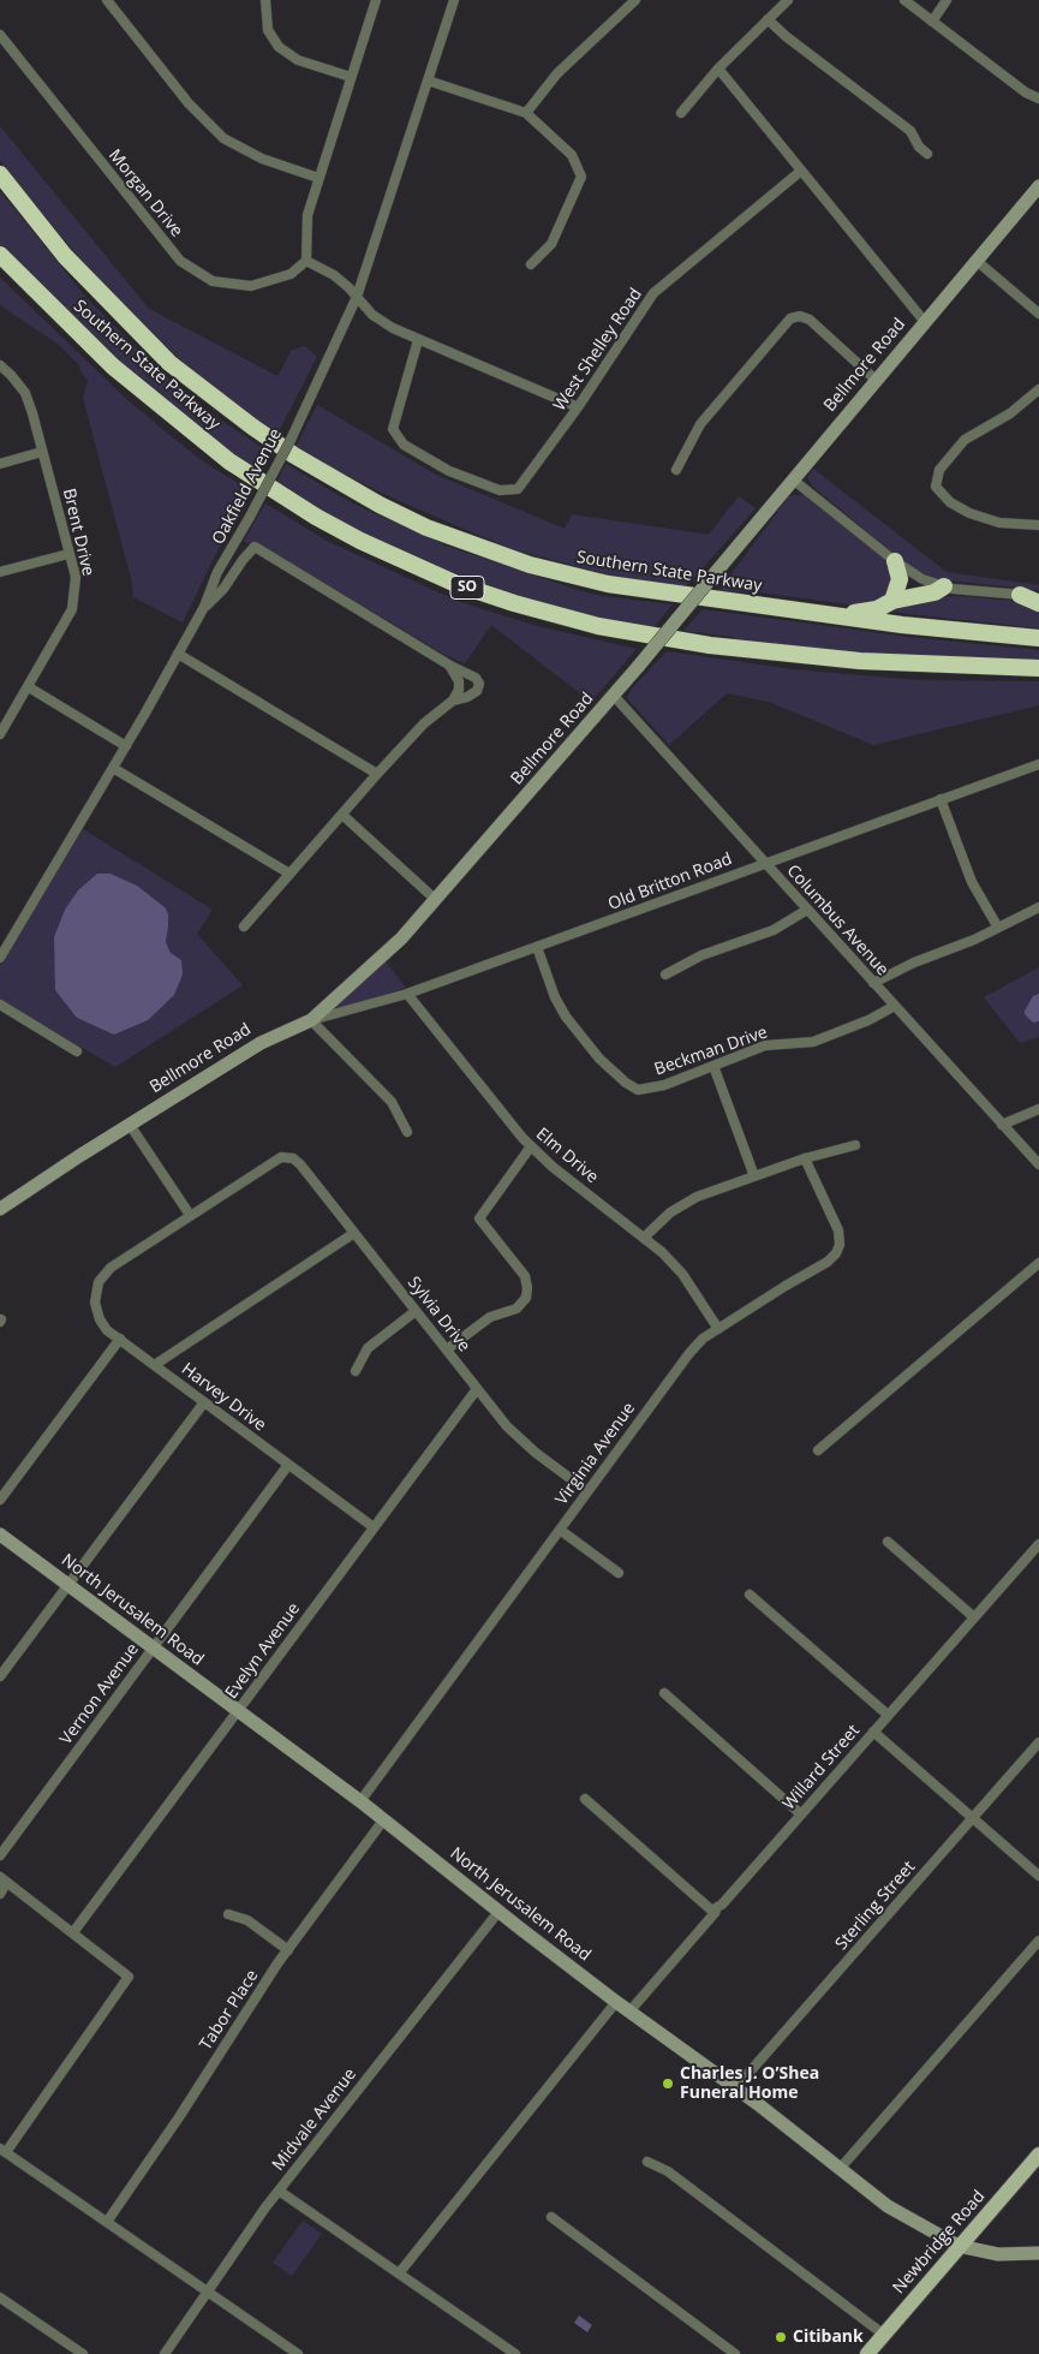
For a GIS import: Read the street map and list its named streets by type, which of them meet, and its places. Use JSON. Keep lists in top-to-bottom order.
{
  "streets": {
    "highway": ["Southern State Parkway", "SO"],
    "main road": ["Bellmore Road", "North Jerusalem Road", "Newbridge Road"],
    "street": [
      "Morgan Drive",
      "West Shelley Road",
      "Oakfield Avenue",
      "Brent Drive",
      "Old Britton Road",
      "Columbus Avenue",
      "Beckman Drive",
      "Elm Drive",
      "Sylvia Drive",
      "Harvey Drive",
      "Virginia Avenue",
      "Evelyn Avenue",
      "Vernon Avenue",
      "Willard Street",
      "Sterling Street",
      "Tabor Place",
      "Midvale Avenue"
    ]
  },
  "crossings": [
    ["Bellmore Road", "Old Britton Road"],
    ["Bellmore Road", "Columbus Avenue"],
    ["Old Britton Road", "Columbus Avenue"],
    ["Old Britton Road", "Beckman Drive"],
    ["Old Britton Road", "Elm Drive"],
    ["Columbus Avenue", "Beckman Drive"],
    ["Elm Drive", "Virginia Avenue"],
    ["Sylvia Drive", "Harvey Drive"],
    ["Sylvia Drive", "Virginia Avenue"],
    ["Sylvia Drive", "Evelyn Avenue"],
    ["Harvey Drive", "Evelyn Avenue"],
    ["Harvey Drive", "Vernon Avenue"],
    ["Virginia Avenue", "North Jerusalem Road"],
    ["North Jerusalem Road", "Evelyn Avenue"],
    ["North Jerusalem Road", "Vernon Avenue"],
    ["North Jerusalem Road", "Willard Street"],
    ["North Jerusalem Road", "Sterling Street"],
    ["North Jerusalem Road", "Tabor Place"],
    ["North Jerusalem Road", "Midvale Avenue"],
    ["North Jerusalem Road", "Newbridge Road"]
  ],
  "places": ["Charles J. O’Shea Funeral Home", "Citibank"]
}
